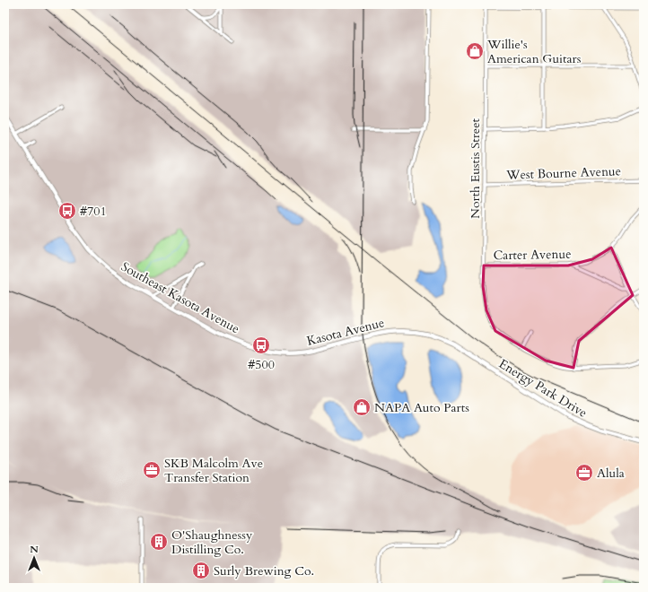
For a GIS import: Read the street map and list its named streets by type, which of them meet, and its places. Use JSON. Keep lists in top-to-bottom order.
{
  "streets": {
    "street": [
      "North Eustis Street",
      "West Bourne Avenue",
      "Carter Avenue",
      "Southeast Kasota Avenue",
      "Kasota Avenue",
      "Energy Park Drive"
    ]
  },
  "crossings": [
    ["North Eustis Street", "West Bourne Avenue"],
    ["North Eustis Street", "Carter Avenue"],
    ["Southeast Kasota Avenue", "Kasota Avenue"],
    ["Kasota Avenue", "Energy Park Drive"]
  ],
  "places": {
    "shop": ["Willie's American Guitars", "NAPA Auto Parts"],
    "bus stop": ["#701", "#500"],
    "office": ["SKB Malcolm Ave Transfer Station", "Alula"],
    "building": ["O'Shaughnessy Distilling Co.", "Surly Brewing Co."]
  },
  "north": "top"
}
